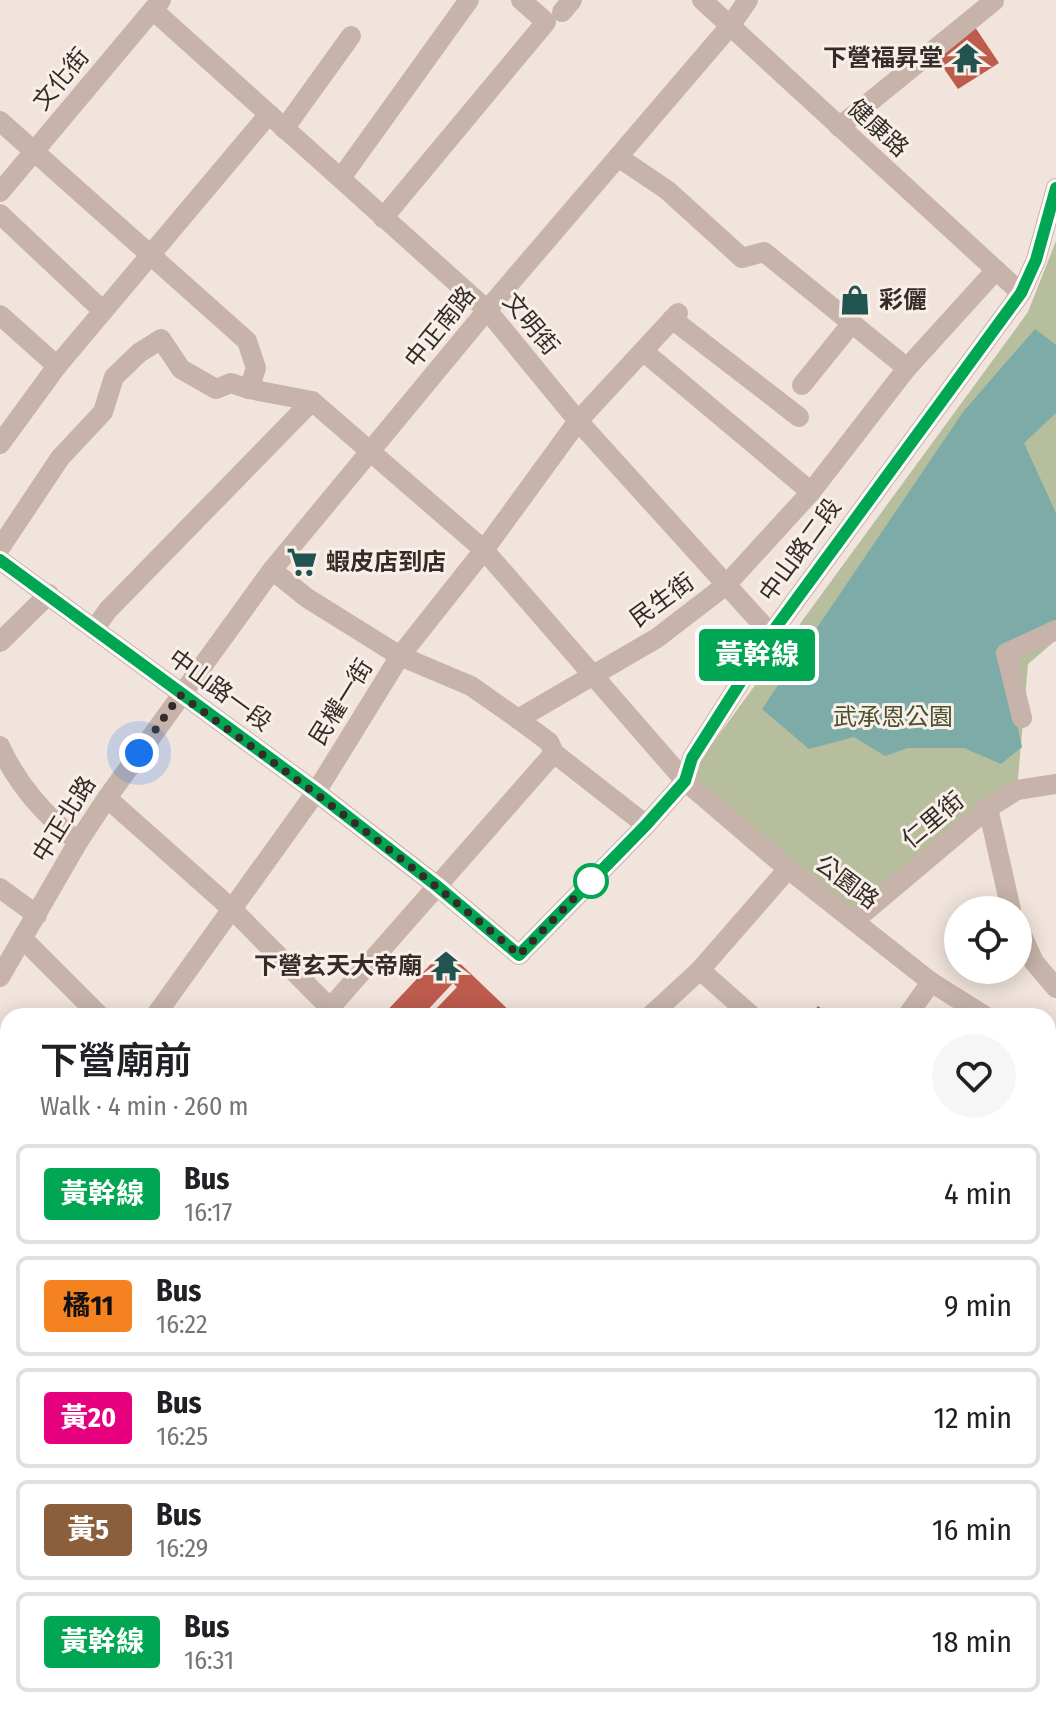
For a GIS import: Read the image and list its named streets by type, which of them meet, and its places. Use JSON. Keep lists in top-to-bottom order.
{
  "streets": {
    "street": [
      "文化街",
      "健康路",
      "文明街",
      "中正南路",
      "中山路二段",
      "民生街",
      "中山路一段",
      "民權一街",
      "中正北路",
      "仁里街",
      "公園路"
    ]
  },
  "crossings": [
    ["文化街", "文明街"],
    ["健康路", "中正南路"],
    ["健康路", "中山路二段"],
    ["健康路", "民生街"],
    ["文明街", "中正南路"],
    ["文明街", "中山路二段"],
    ["文明街", "民生街"],
    ["文明街", "民權一街"],
    ["中正南路", "中山路一段"],
    ["中正南路", "中正北路"],
    ["中正南路", "公園路"],
    ["中山路二段", "中山路一段"],
    ["中山路二段", "公園路"],
    ["民生街", "公園路"],
    ["中山路一段", "民權一街"],
    ["中山路一段", "中正北路"],
    ["民權一街", "公園路"],
    ["仁里街", "公園路"]
  ],
  "parks": ["武承恩公園"],
  "places": {
    "temple": ["下營福昇堂", "下營玄天大帝廟"],
    "shop": ["彩儷"],
    "supermarket": ["蝦皮店到店"]
  },
  "lines": ["bus line 黃幹線"],
  "page": {
    "on_map": "黃幹線",
    "heading": ["下營廟前", "Walk · 4 min · 260 m"],
    "list": [
      {
        "mark": "黃幹線",
        "name": "Bus",
        "note": "16:17",
        "value": "4 min"
      },
      {
        "mark": "橘11",
        "name": "Bus",
        "note": "16:22",
        "value": "9 min"
      },
      {
        "mark": "黃20",
        "name": "Bus",
        "note": "16:25",
        "value": "12 min"
      },
      {
        "mark": "黃5",
        "name": "Bus",
        "note": "16:29",
        "value": "16 min"
      },
      {
        "mark": "黃幹線",
        "name": "Bus",
        "note": "16:31",
        "value": "18 min"
      }
    ]
  }
}
